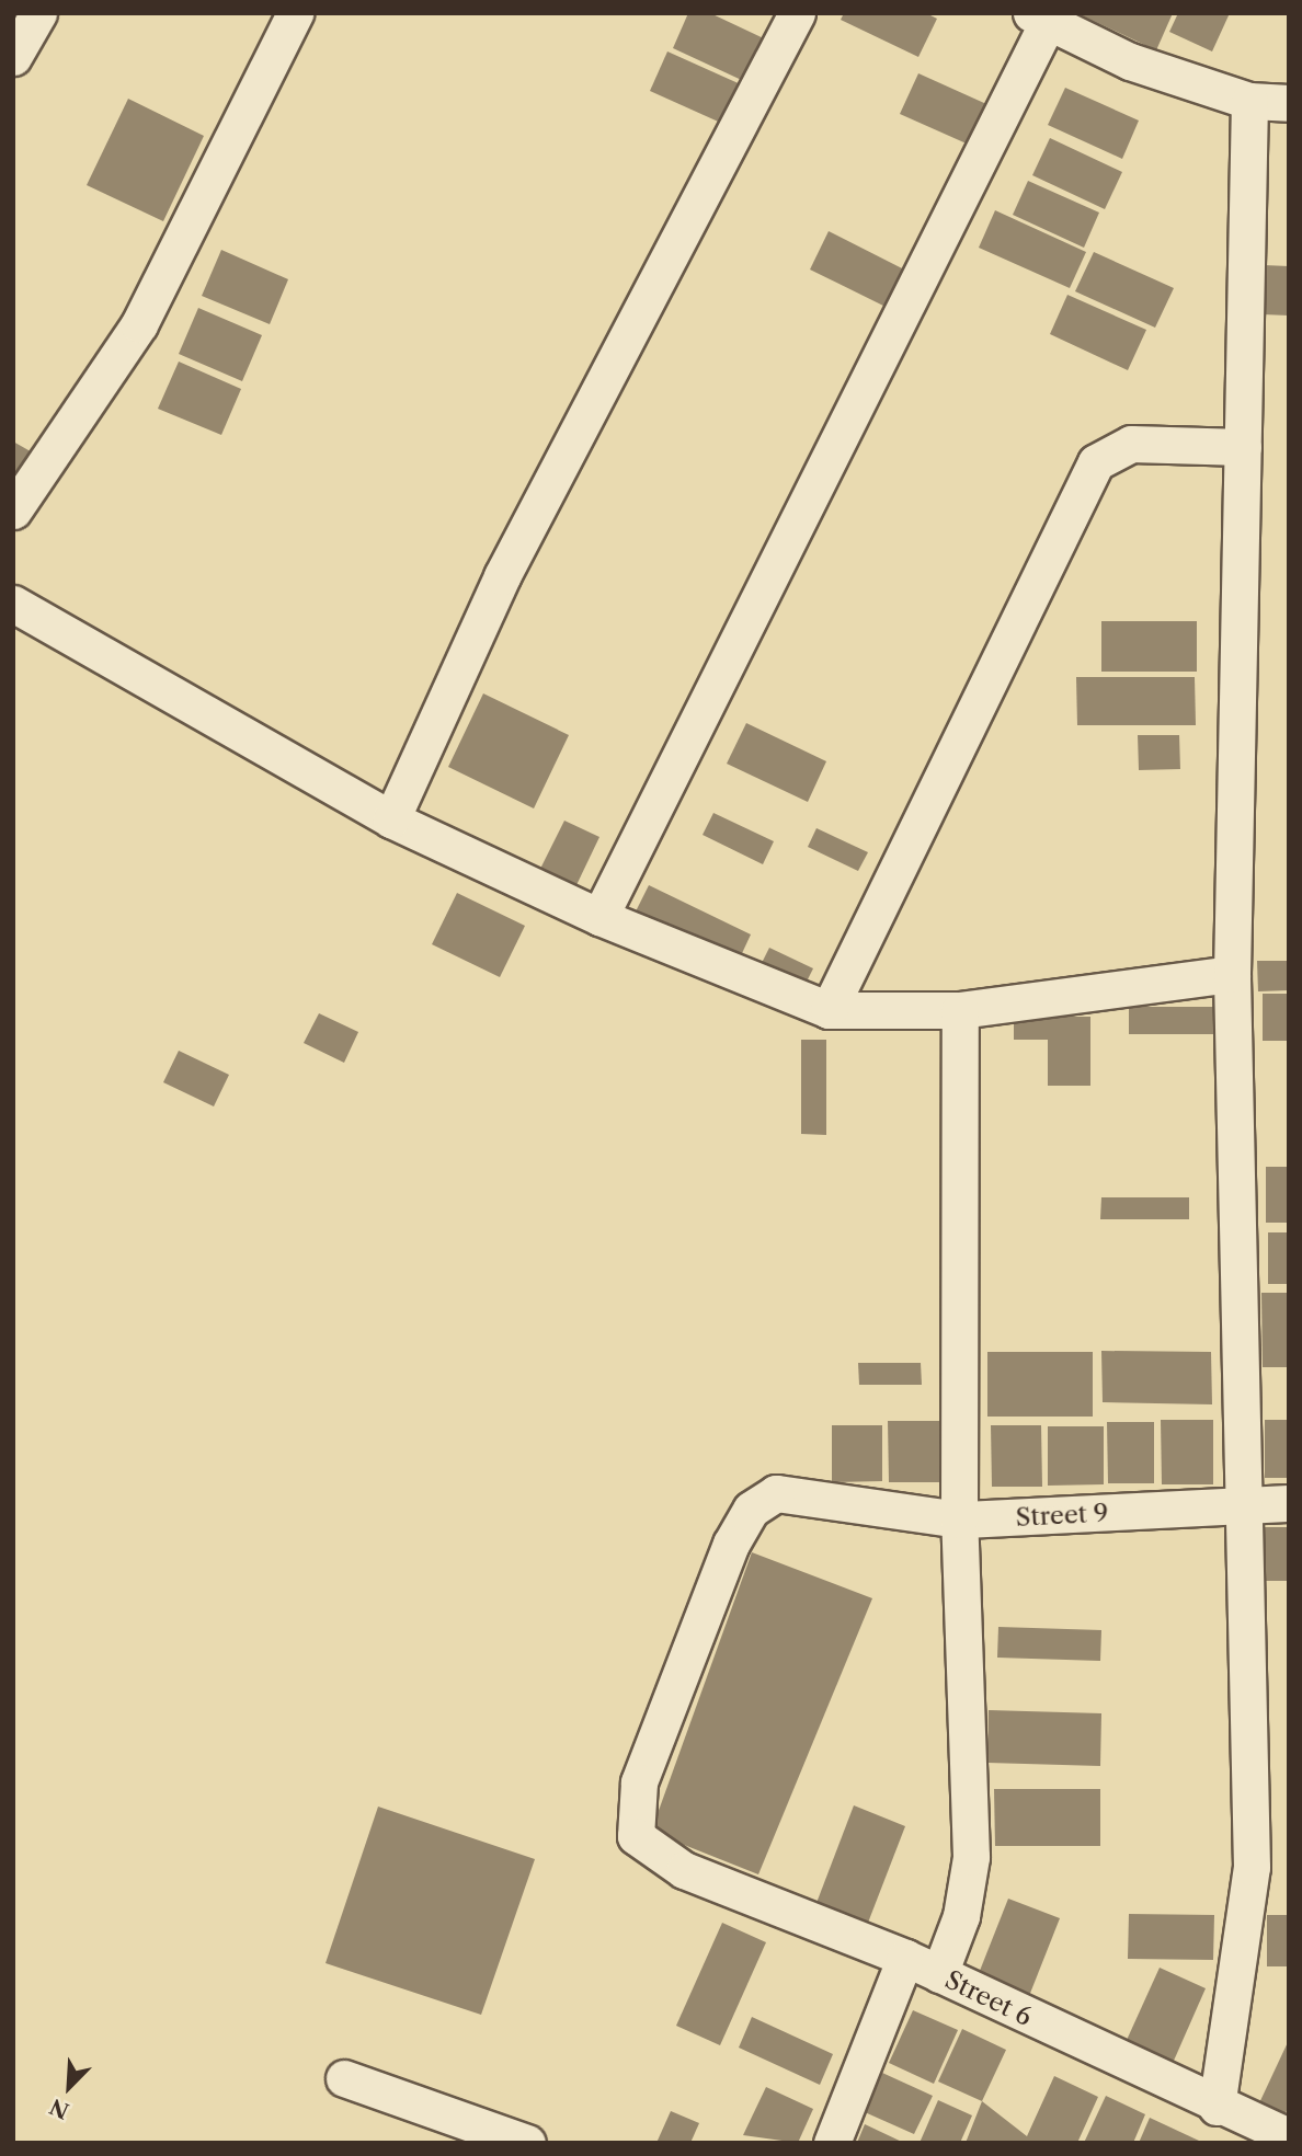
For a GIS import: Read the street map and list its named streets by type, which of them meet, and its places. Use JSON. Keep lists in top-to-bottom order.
{
  "streets": {
    "street": ["Street 9", "Street 6"]
  },
  "crossings": [
    ["Street 9", "Street 6"]
  ],
  "north": "bottom left"
}
